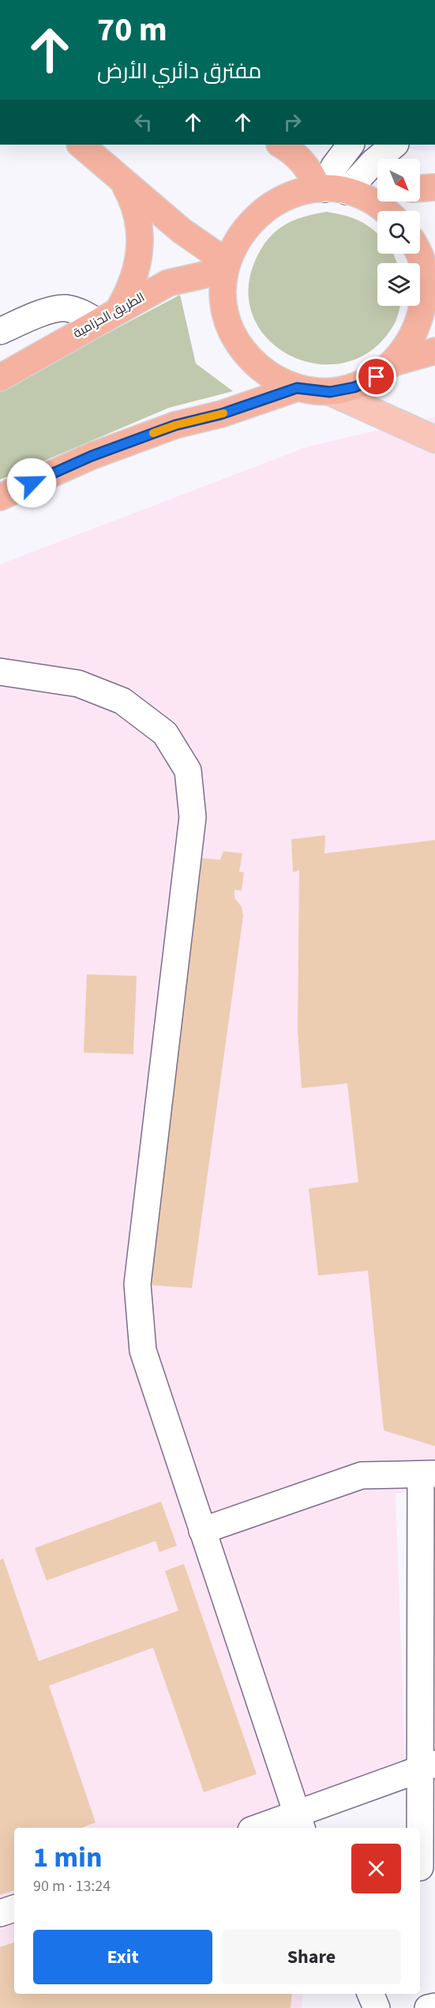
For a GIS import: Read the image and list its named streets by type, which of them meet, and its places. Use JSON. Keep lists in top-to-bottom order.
{
  "streets": {
    "highway": ["الطريق الحزامية"]
  },
  "north": "bottom right",
  "page": {
    "turn": ["70 m", "مفترق دائري الأرض"],
    "heading": ["1 min", "90 m · 13:24"],
    "buttons": ["Exit", "Share"]
  }
}
